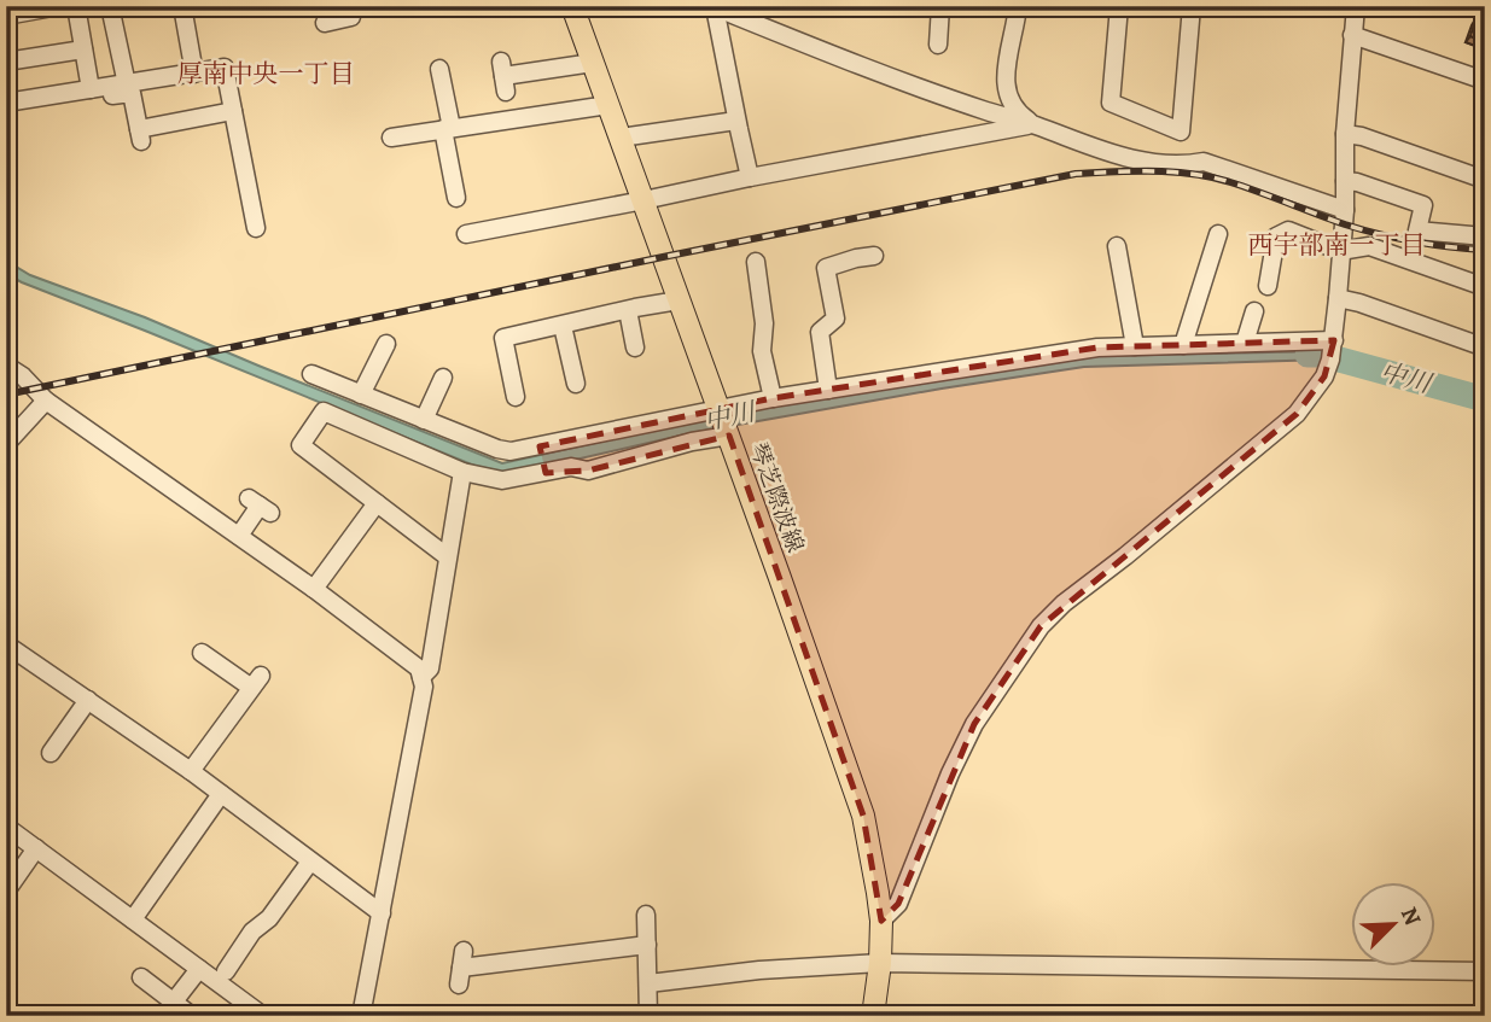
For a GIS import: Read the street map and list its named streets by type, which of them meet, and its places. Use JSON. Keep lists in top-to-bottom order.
{
  "streets": {
    "main road": ["琴芝際波線"]
  },
  "districts": ["厚南中央一丁目", "西宇部南一丁目"],
  "water": ["中川"],
  "north": "top right"
}
